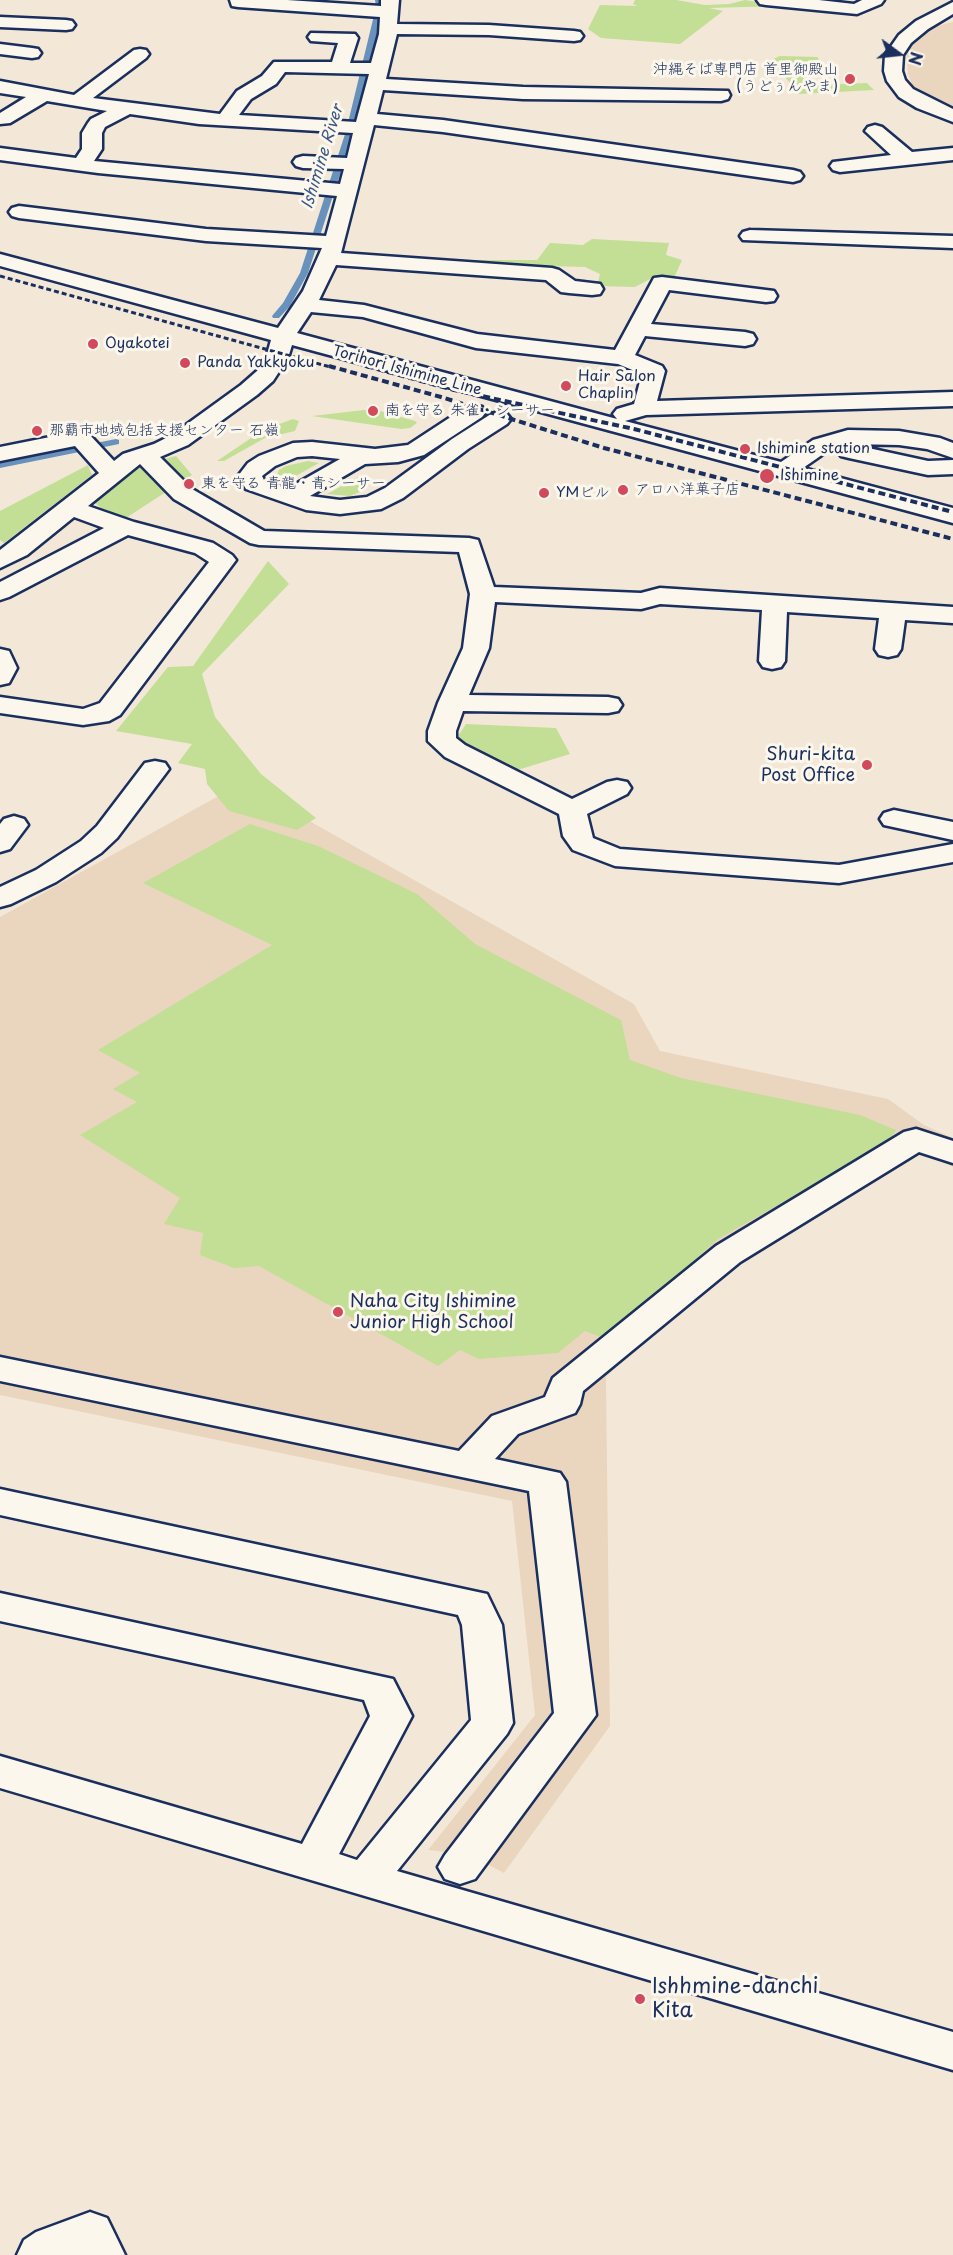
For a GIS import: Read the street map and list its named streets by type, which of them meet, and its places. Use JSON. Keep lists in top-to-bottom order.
{
  "streets": {
    "street": ["Torihori Ishimine Line"]
  },
  "water": ["Ishimine River"],
  "places": [
    "沖縄そば専門店 首里御殿山 (うどぅんやま)",
    "Oyakotei",
    "Panda Yakkyoku",
    "Hair Salon Chaplin",
    "南を守る 朱雀・シーサー",
    "那覇市地域包括支援センター 石嶺",
    "Ishimine station",
    "Ishimine",
    "東を守る 青龍・青シーサー",
    "アロハ洋菓子店",
    "YMビル",
    "Shuri-kita Post Office",
    "Naha City Ishimine Junior High School",
    "Ishhmine-danchi Kita"
  ],
  "north": "right"
}
